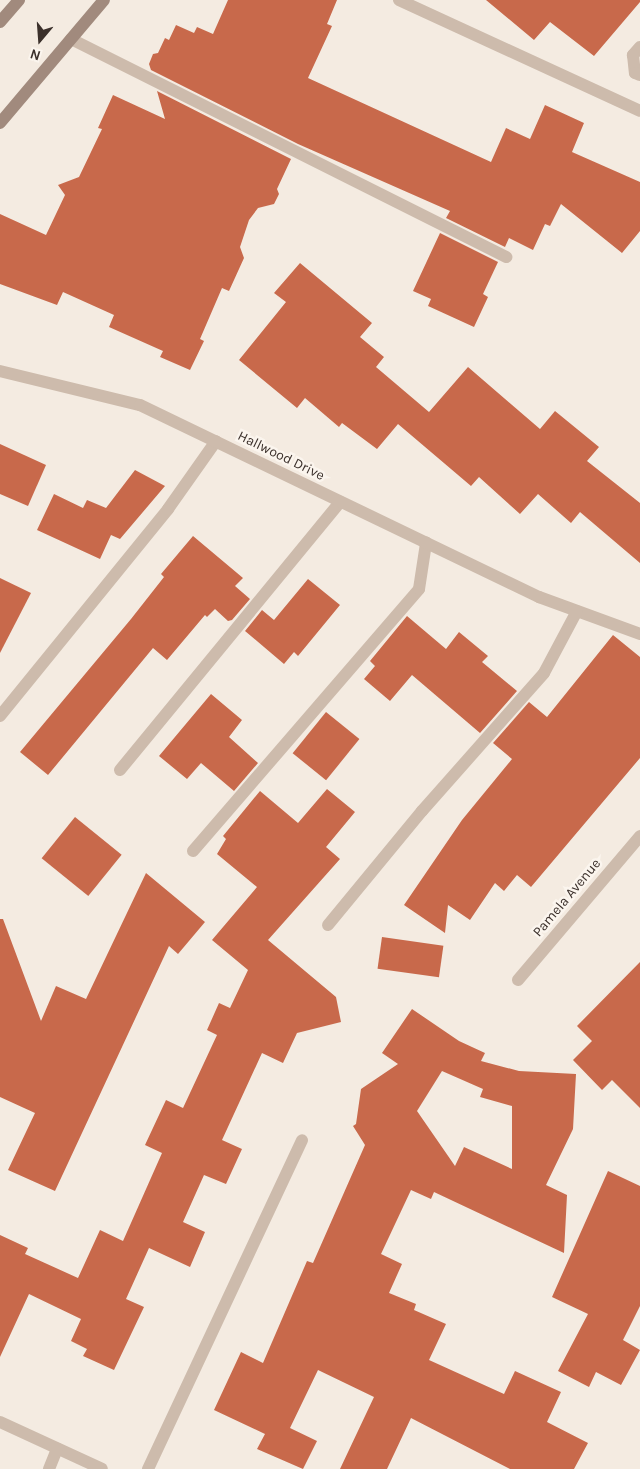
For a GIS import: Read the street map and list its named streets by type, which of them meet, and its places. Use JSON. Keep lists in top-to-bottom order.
{
  "streets": {
    "street": ["Hallwood Drive", "Pamela Avenue"]
  },
  "north": "bottom"
}
